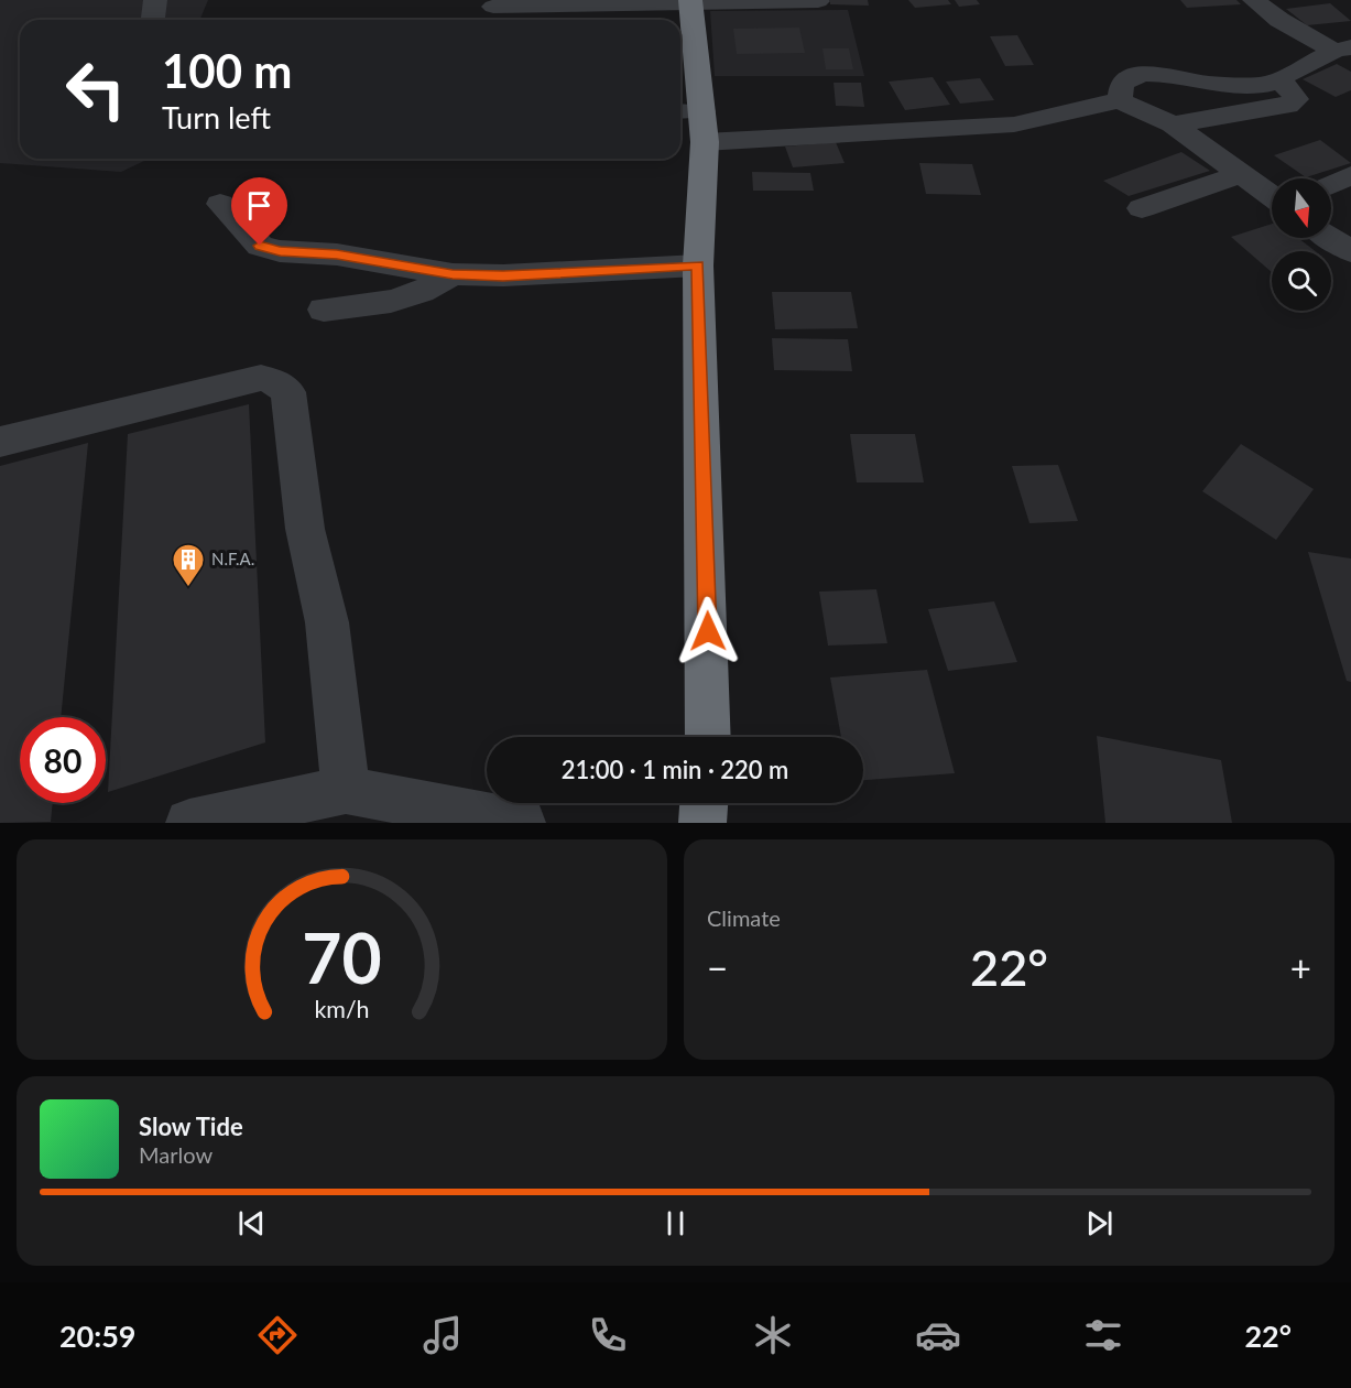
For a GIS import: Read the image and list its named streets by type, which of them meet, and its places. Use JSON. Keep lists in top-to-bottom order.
{
  "places": {
    "building": ["N.F.A."]
  },
  "north": "bottom",
  "page": {
    "turn": ["100 m", "Turn left"],
    "limit": "80",
    "trip": "21:00 · 1 min · 220 m",
    "tile": "Climate",
    "heat": ["−", "22°", "+"],
    "song": ["Slow Tide", "Marlow"],
    "tabs": ["20:59", "22°"],
    "gauge": ["70", "km/h"]
  }
}
